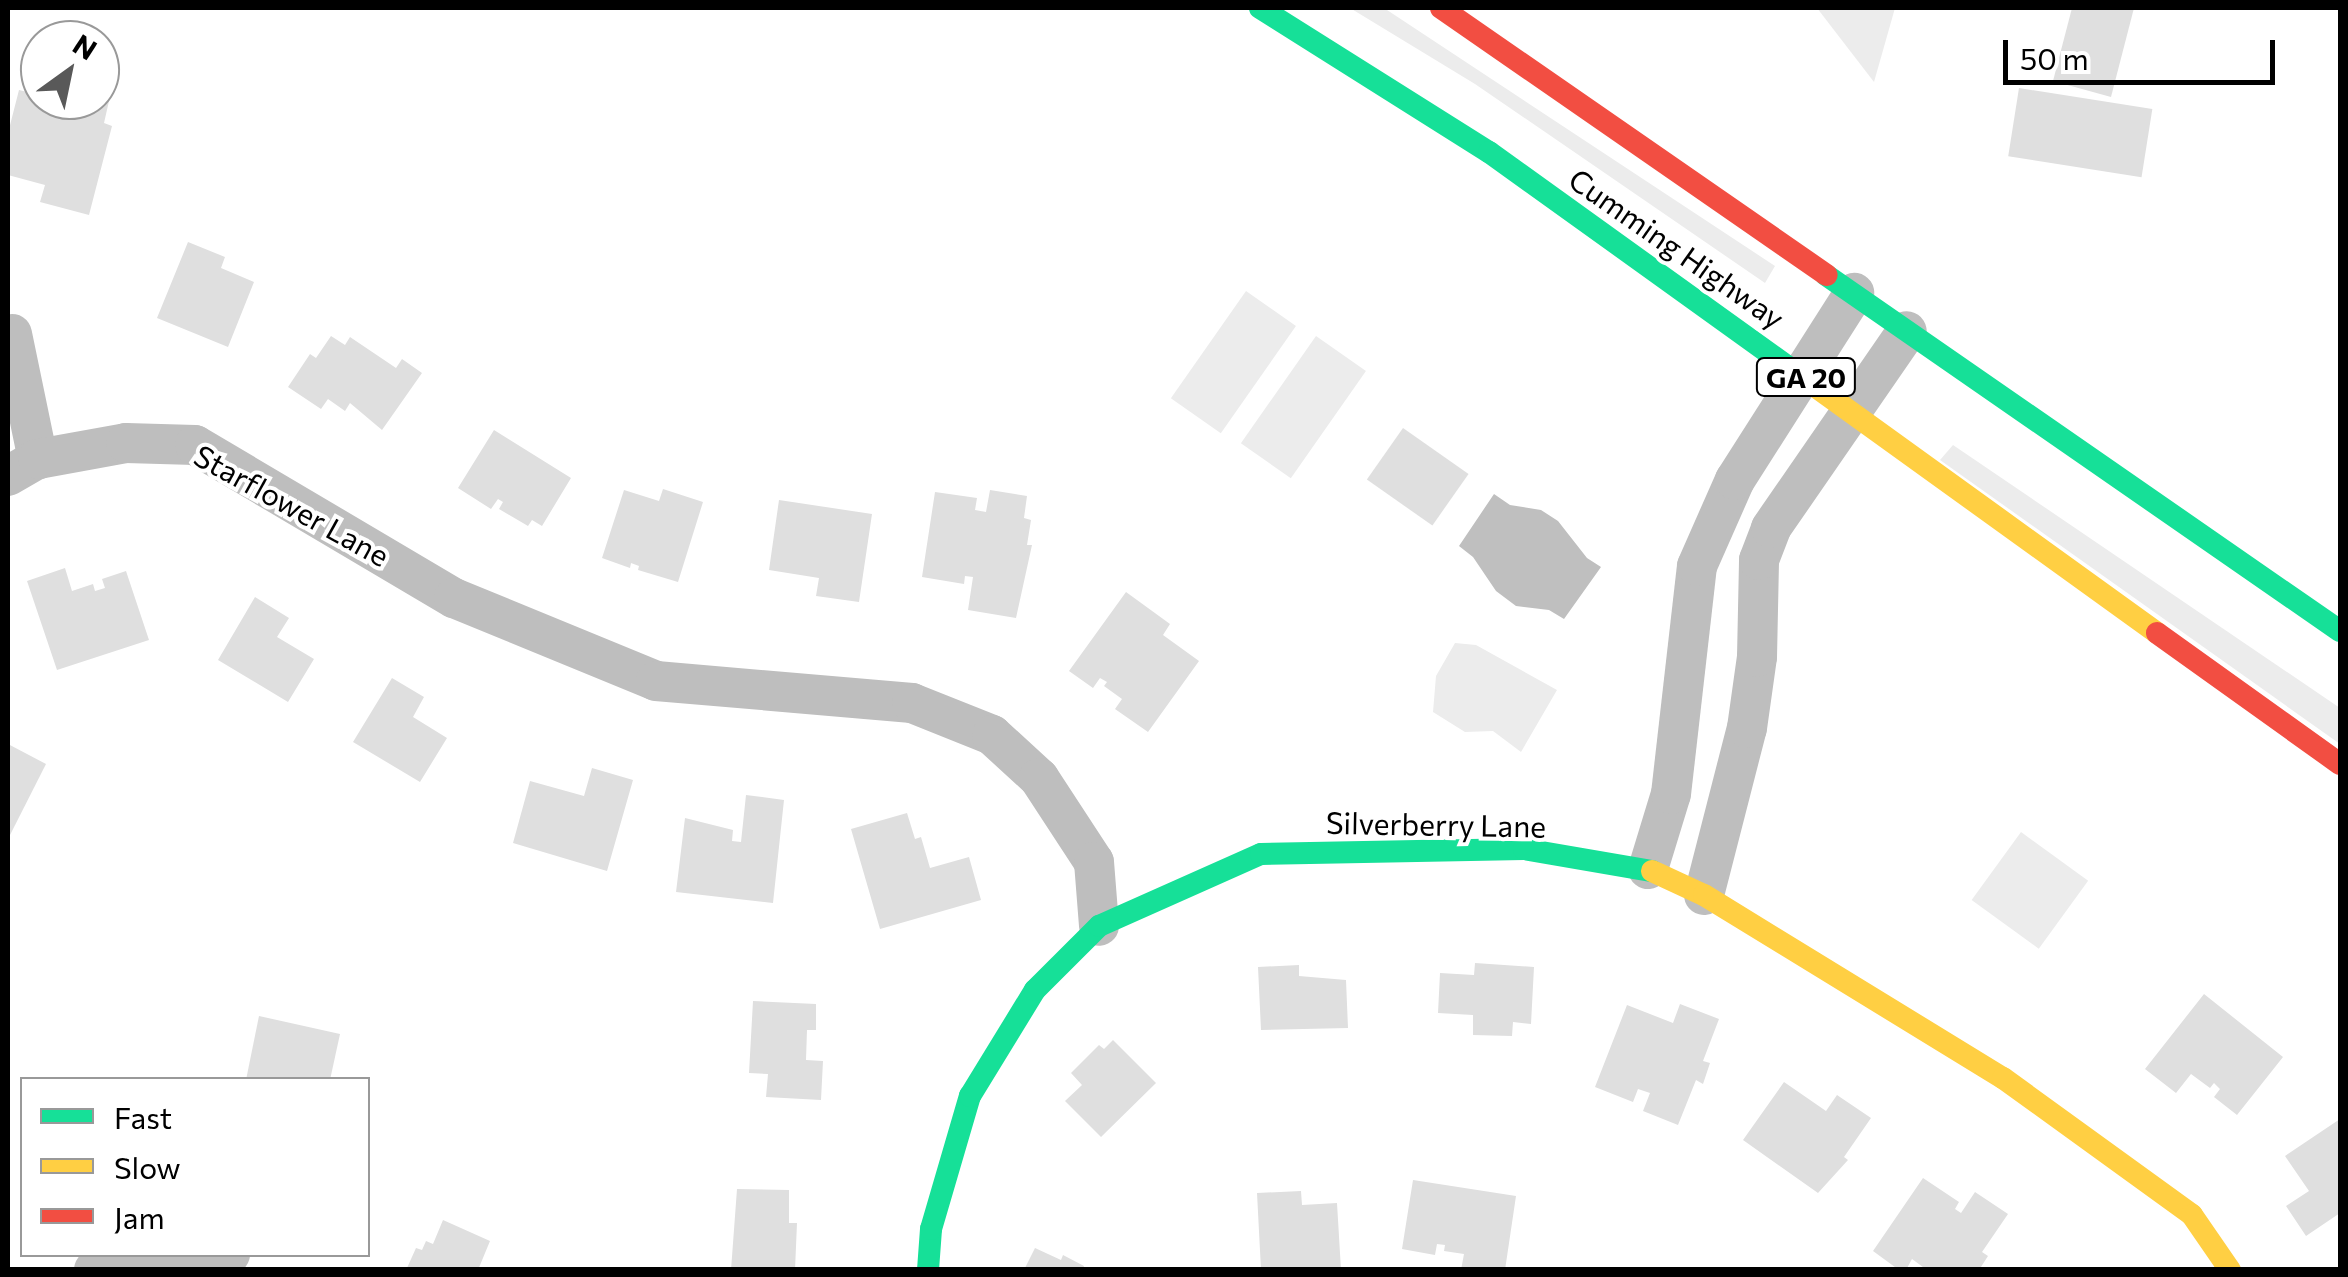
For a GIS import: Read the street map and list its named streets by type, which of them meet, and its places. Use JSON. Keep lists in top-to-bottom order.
{
  "streets": {
    "main road": ["Cumming Highway", "GA 20", "Silverberry Lane"],
    "street": ["Starflower Lane"]
  },
  "crossings": [
    ["Starflower Lane", "Silverberry Lane"]
  ],
  "legend": ["Fast", "Slow", "Jam"],
  "scale_bar": "50 m",
  "north": "top right"
}
